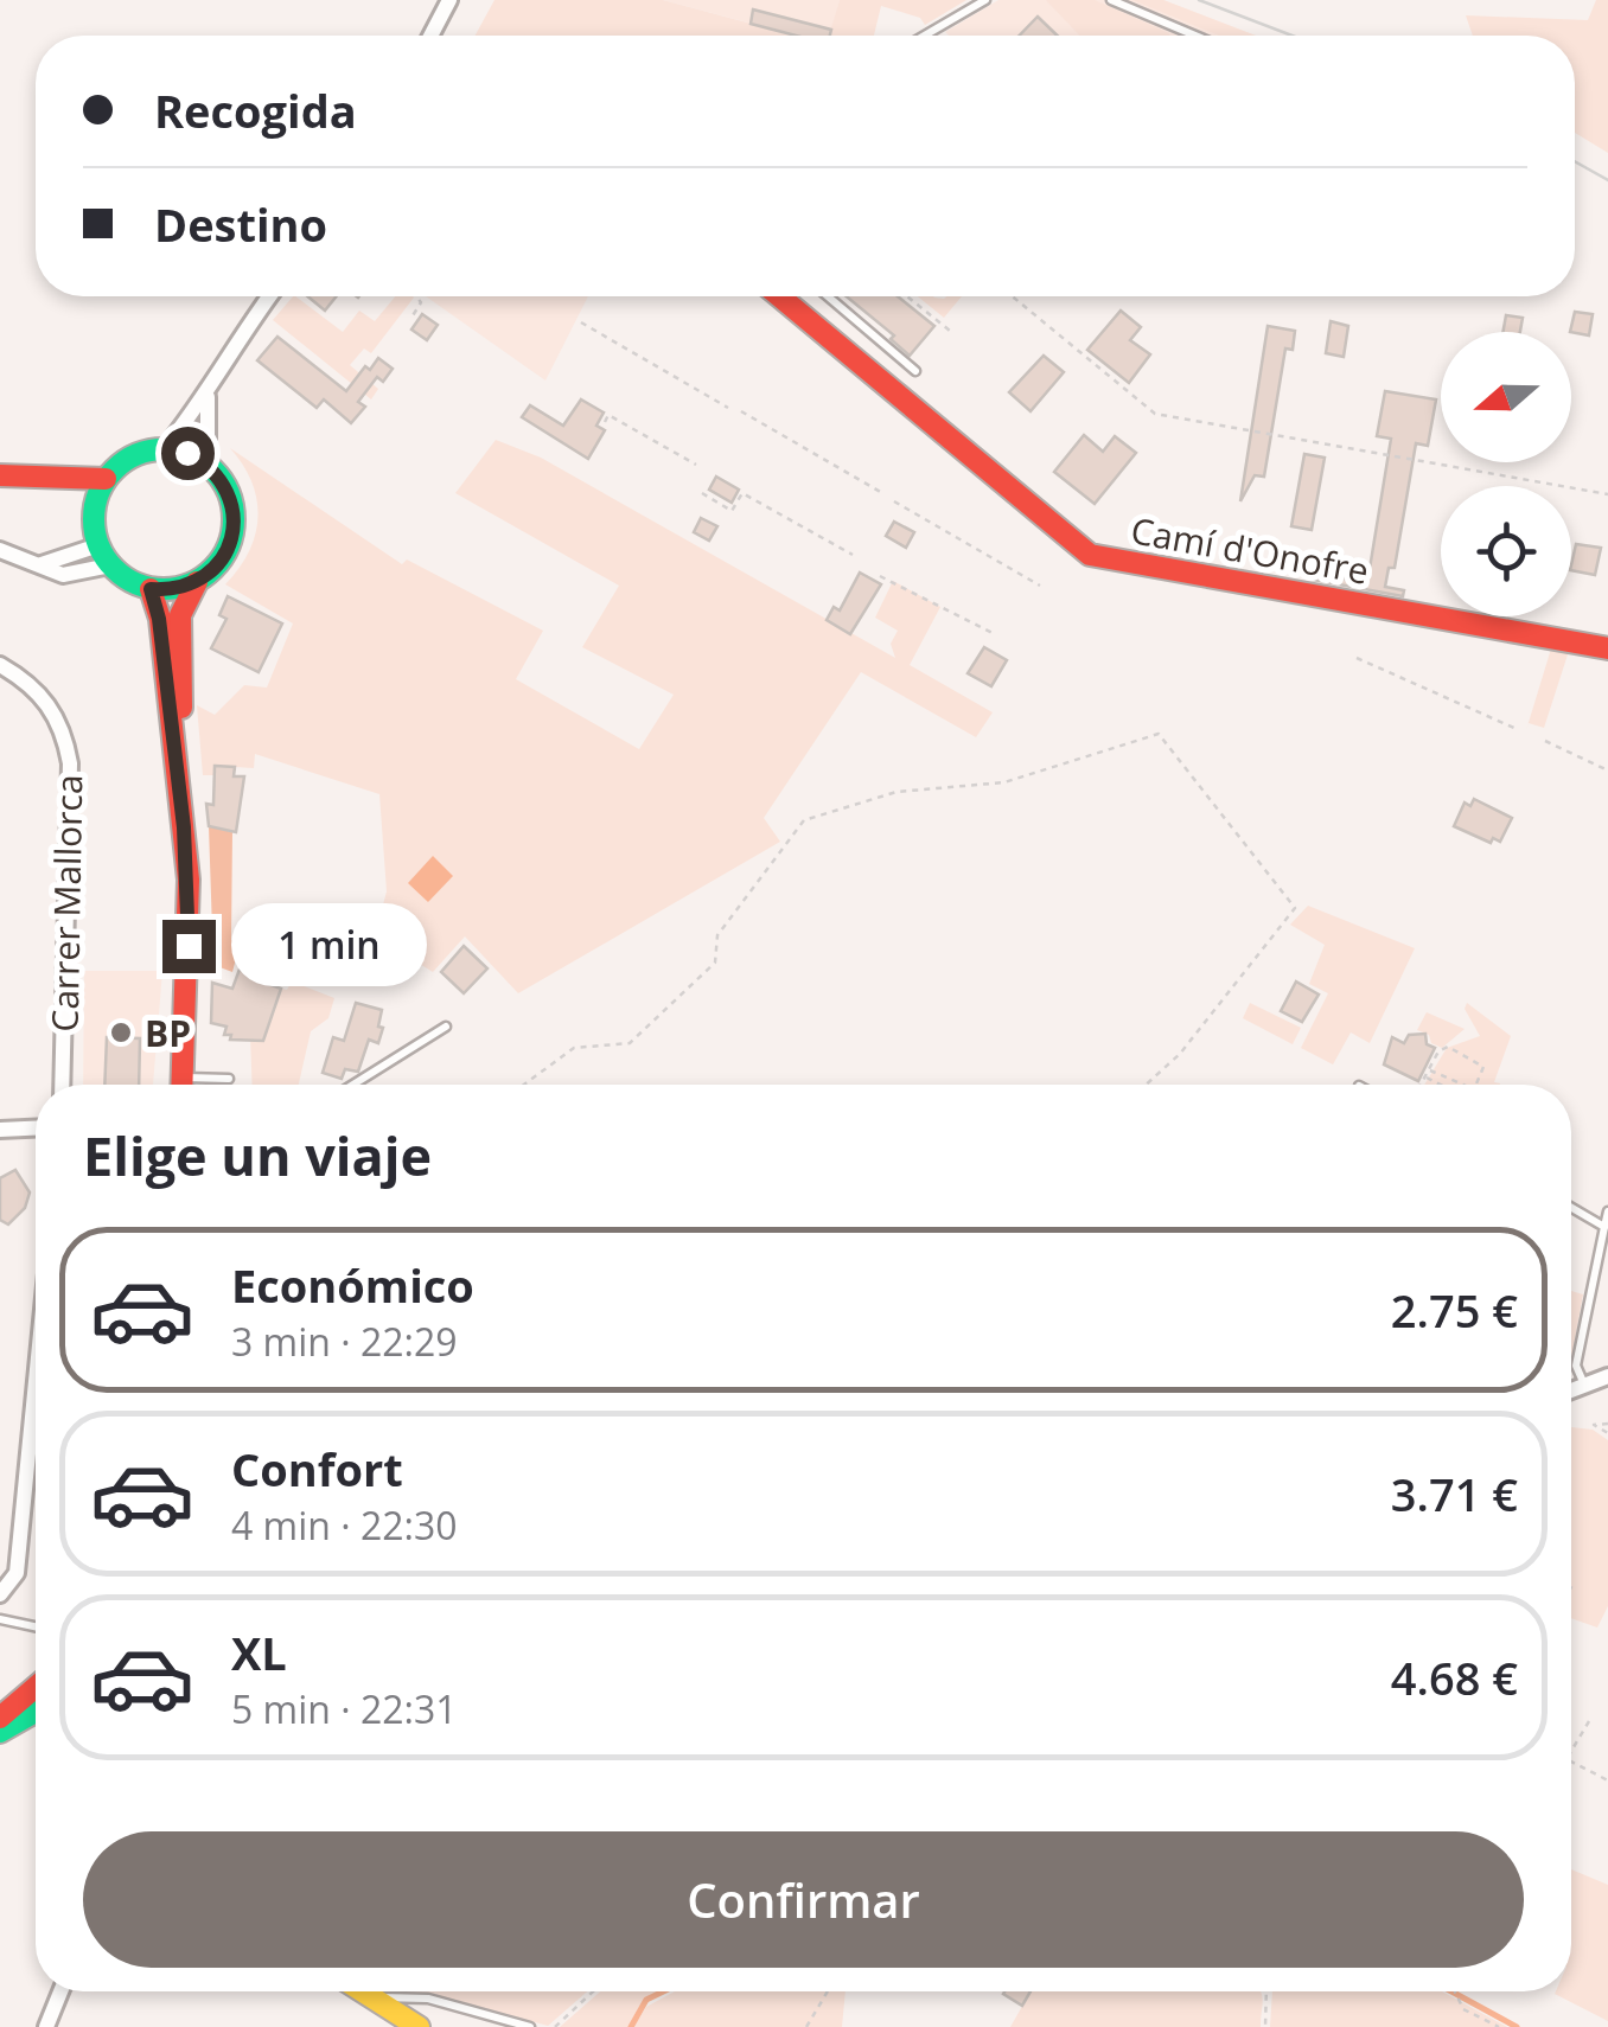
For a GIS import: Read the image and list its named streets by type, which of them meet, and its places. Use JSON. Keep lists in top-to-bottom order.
{
  "streets": {
    "street": ["Camí d'Onofre", "Carrer Mallorca"]
  },
  "places": ["BP"],
  "north": "left",
  "page": {
    "banner": ["Recogida", "Destino"],
    "bubble": "1 min",
    "heading": "Elige un viaje",
    "list": [
      {
        "name": "Económico",
        "note": "3 min · 22:29",
        "value": "2.75 €"
      },
      {
        "name": "Confort",
        "note": "4 min · 22:30",
        "value": "3.71 €"
      },
      {
        "name": "XL",
        "note": "5 min · 22:31",
        "value": "4.68 €"
      }
    ],
    "buttons": "Confirmar"
  }
}
